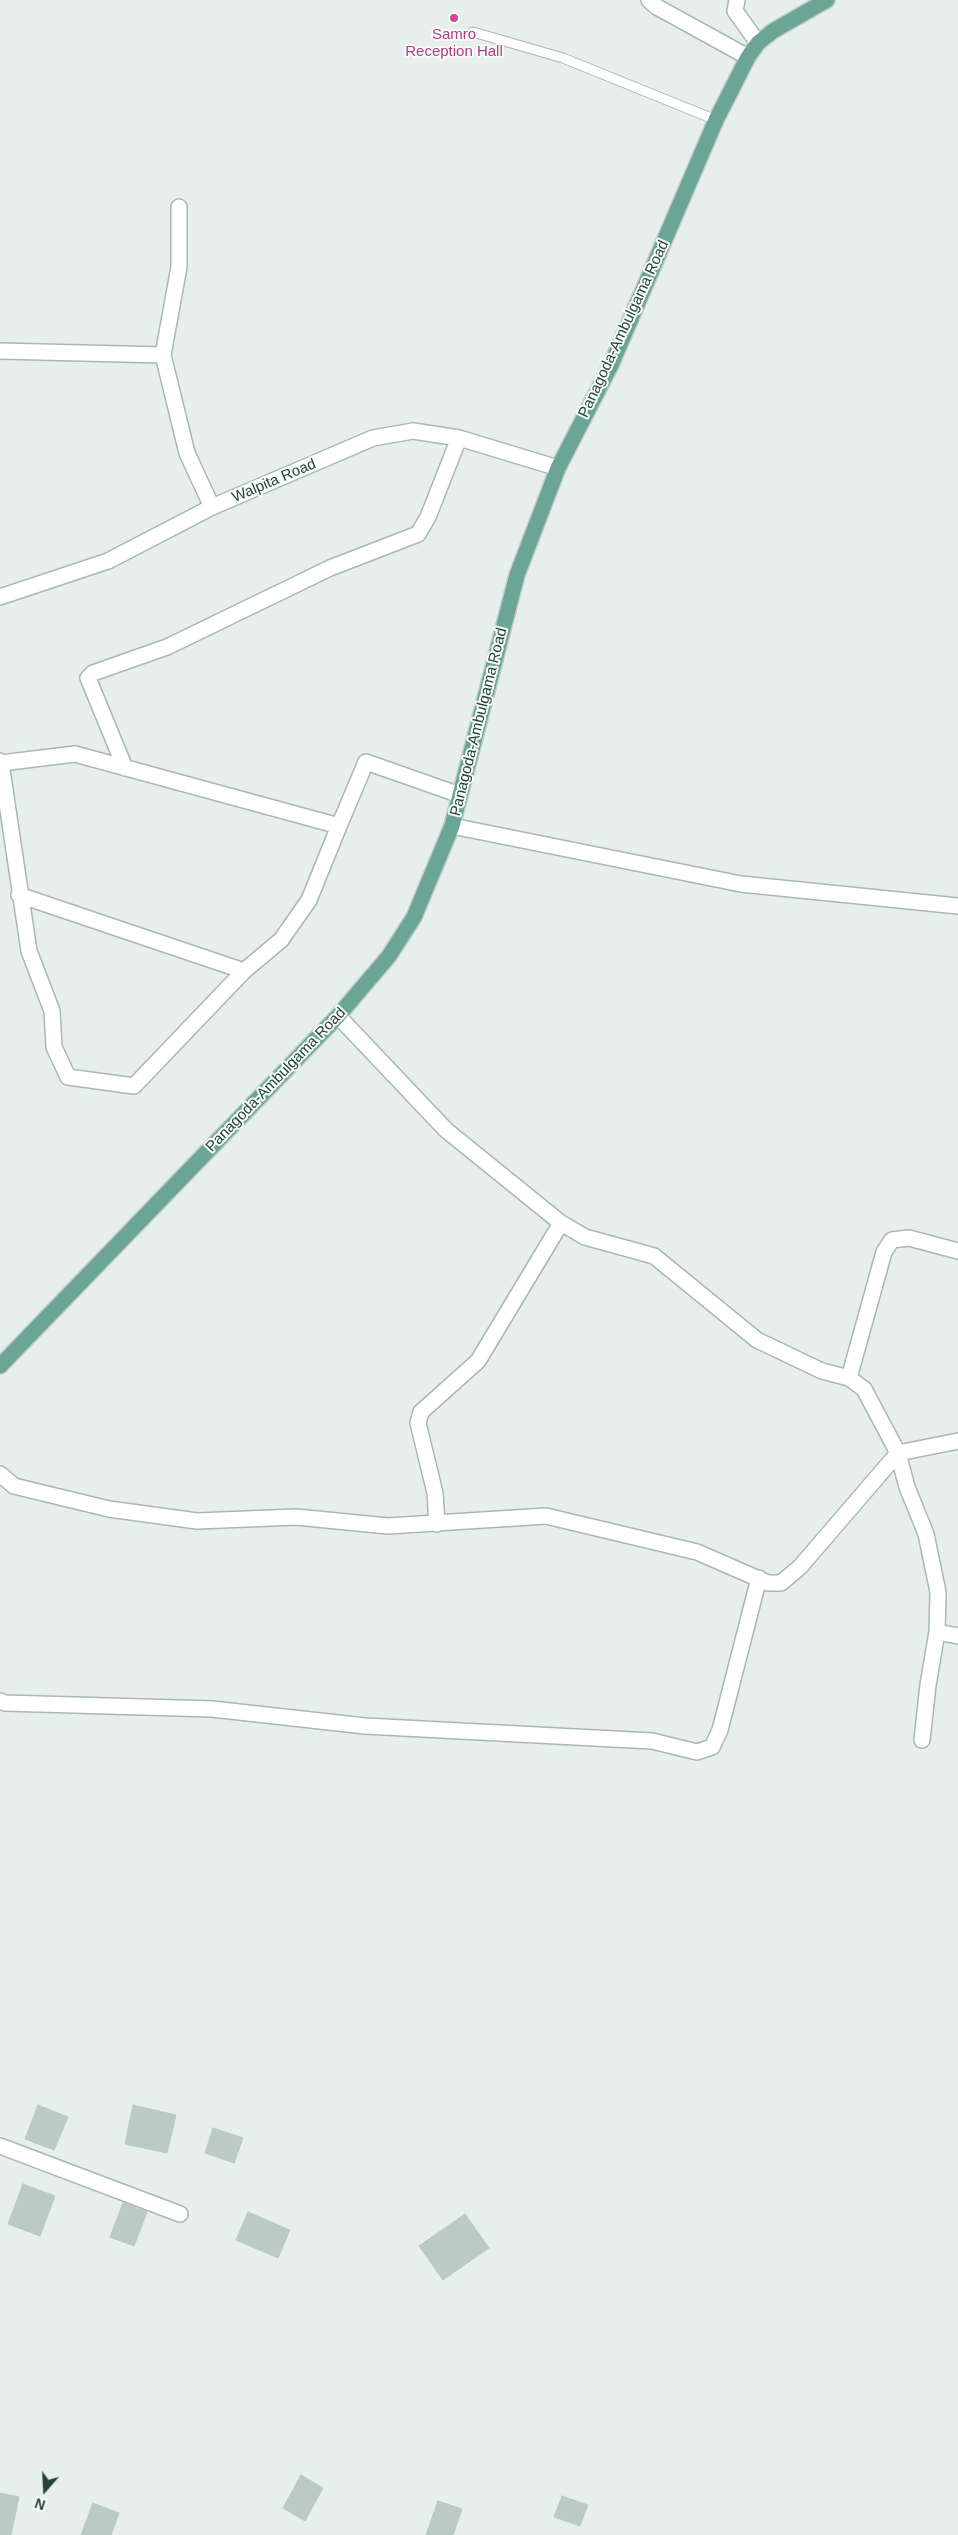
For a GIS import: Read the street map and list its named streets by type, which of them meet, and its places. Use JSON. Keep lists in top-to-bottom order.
{
  "streets": {
    "main road": ["Panagoda-Ambulgama Road"],
    "street": ["Walpita Road"]
  },
  "crossings": [
    ["Panagoda-Ambulgama Road", "Walpita Road"]
  ],
  "places": ["Samro Reception Hall"],
  "north": "bottom"
}
